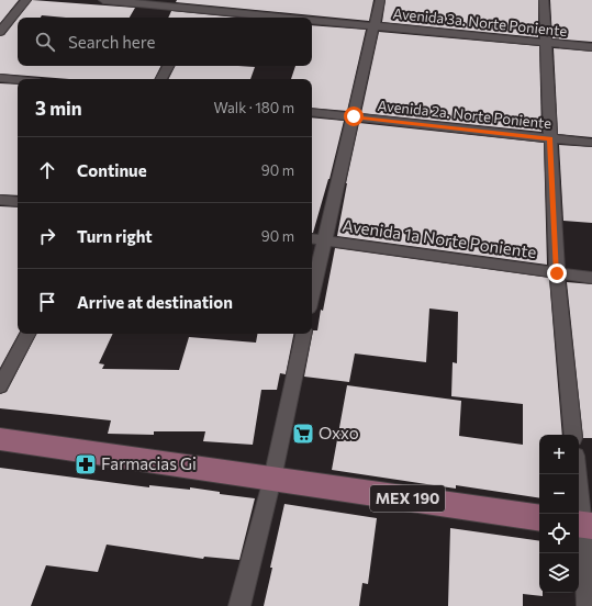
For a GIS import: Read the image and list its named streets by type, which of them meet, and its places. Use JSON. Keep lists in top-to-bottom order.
{
  "streets": {
    "main road": ["MEX 190"],
    "street": ["Avenida 3a. Norte Poniente", "Avenida 2a. Norte Poniente", "Avenida 1a Norte Poniente"]
  },
  "places": {
    "supermarket": ["Oxxo"],
    "pharmacy": ["Farmacias Gi"]
  },
  "page": {
    "search": "Search here",
    "heading": ["3 min", "Walk · 180 m"],
    "list": [
      ["Continue", "90 m"],
      ["Turn right", "90 m"],
      "Arrive at destination"
    ],
    "map_buttons": ["+", "−"]
  }
}
